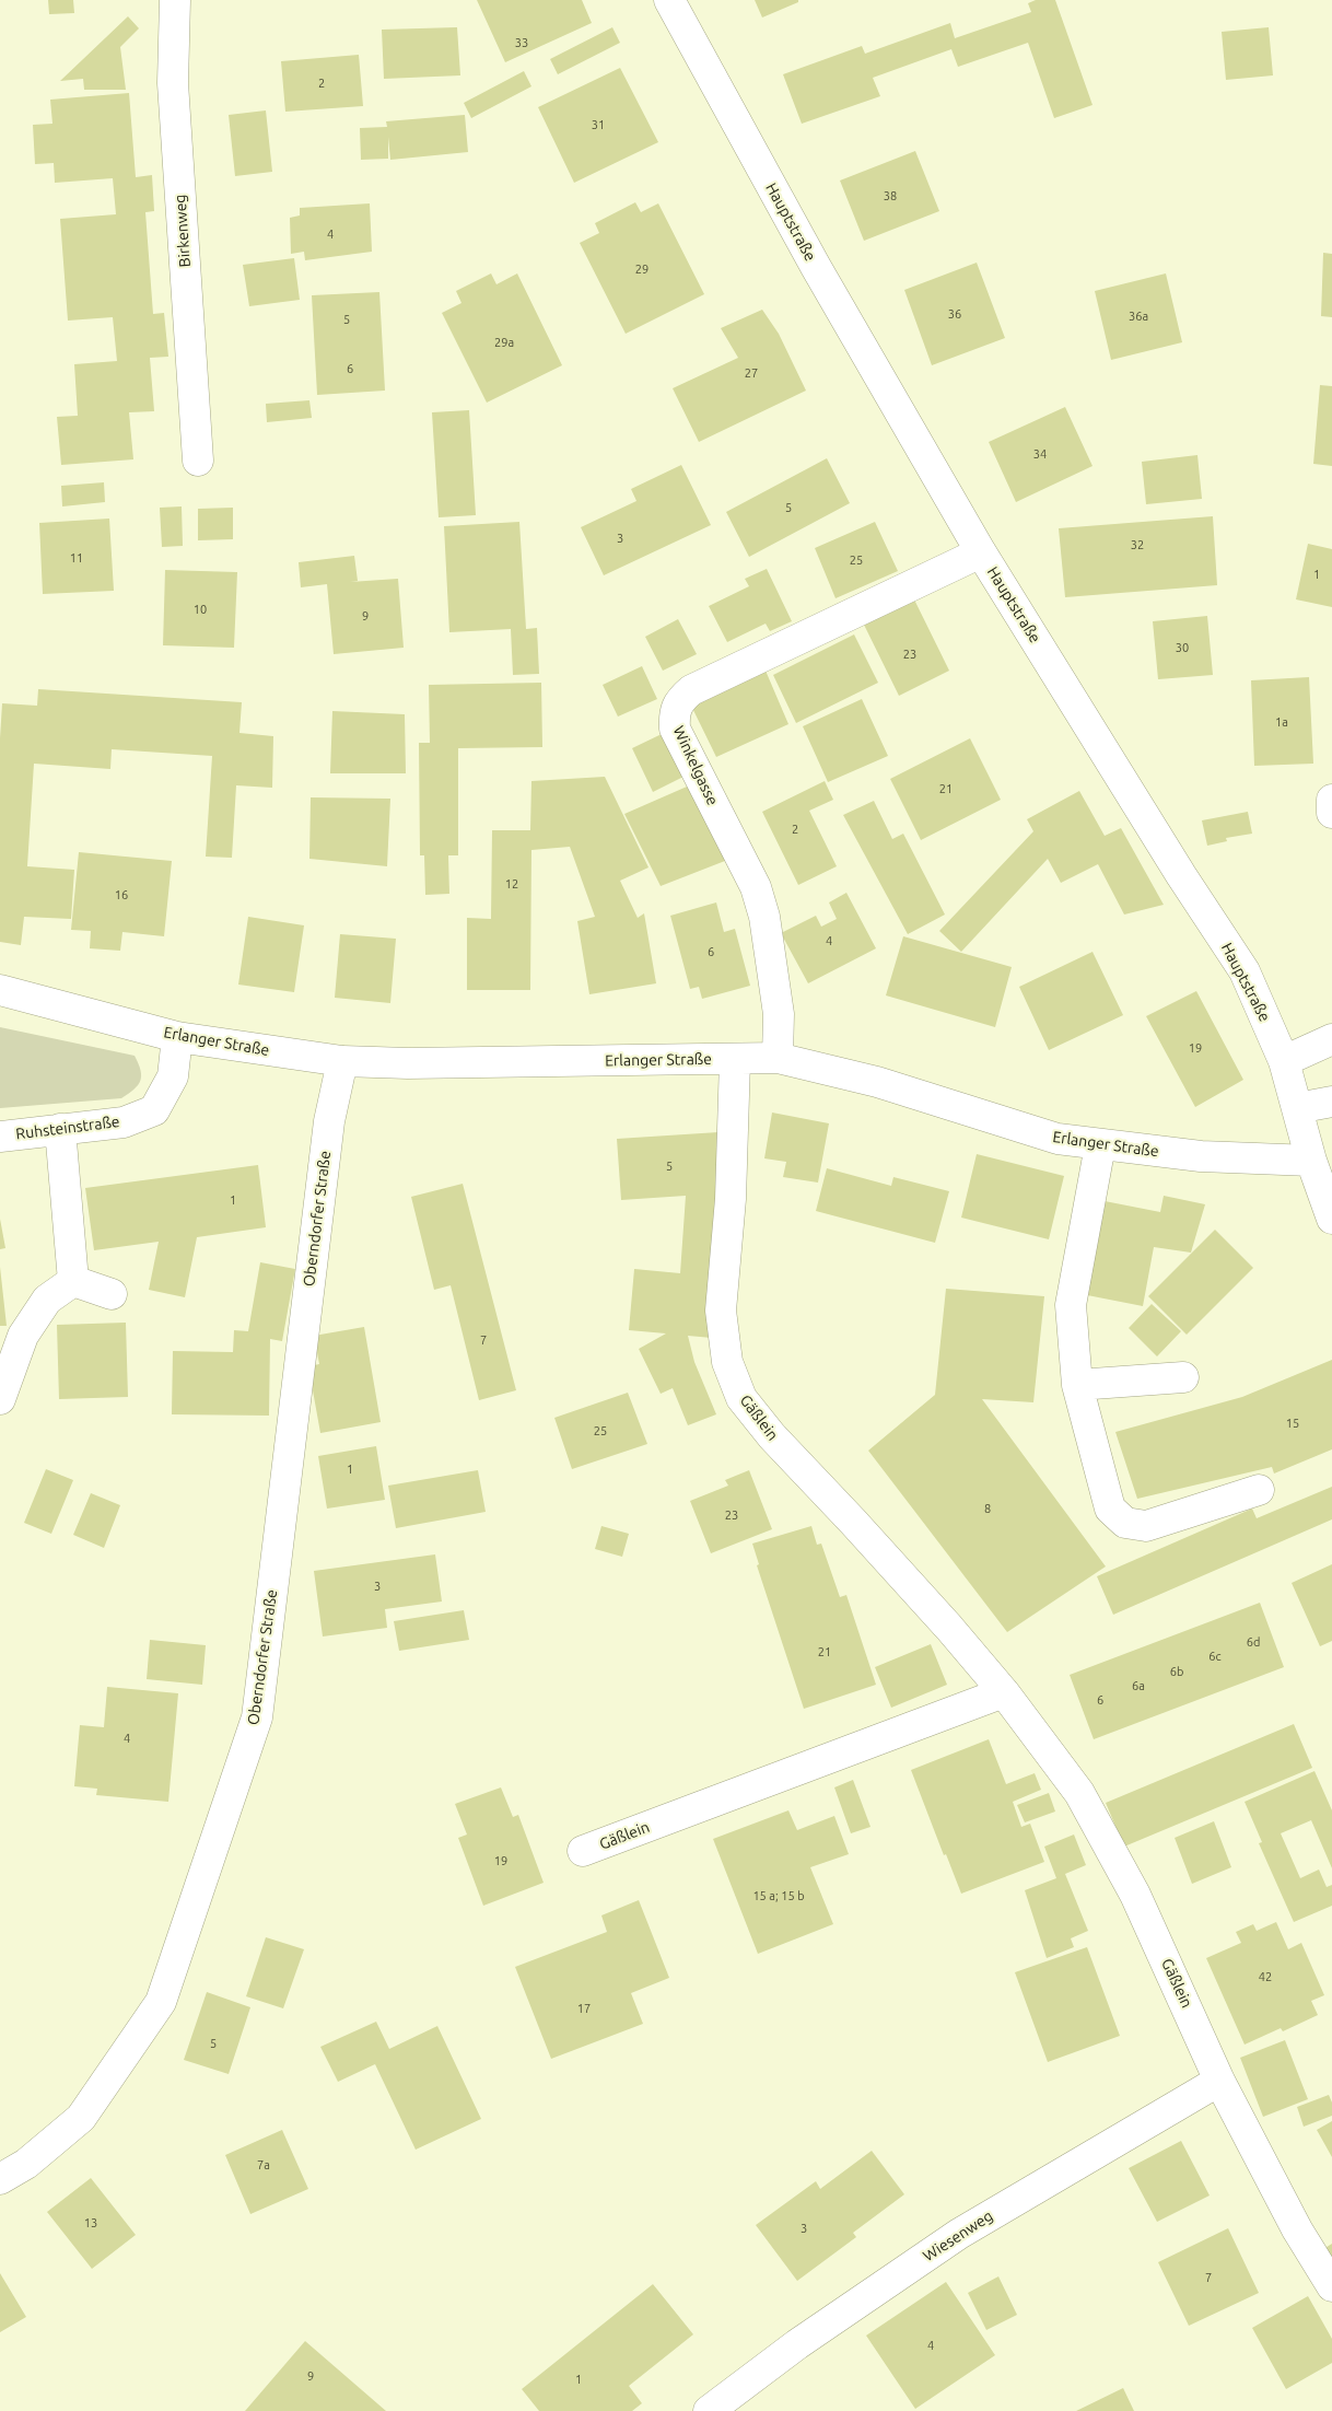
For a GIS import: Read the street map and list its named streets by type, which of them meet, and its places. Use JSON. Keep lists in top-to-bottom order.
{
  "streets": {
    "street": [
      "Hauptstraße",
      "Birkenweg",
      "Winkelgasse",
      "Erlanger Straße",
      "Ruhsteinstraße",
      "Oberndorfer Straße",
      "Gäßlein",
      "Wiesenweg"
    ]
  },
  "crossings": [
    ["Hauptstraße", "Winkelgasse"],
    ["Hauptstraße", "Erlanger Straße"],
    ["Winkelgasse", "Erlanger Straße"],
    ["Erlanger Straße", "Ruhsteinstraße"],
    ["Erlanger Straße", "Oberndorfer Straße"],
    ["Erlanger Straße", "Gäßlein"],
    ["Gäßlein", "Wiesenweg"]
  ],
  "house_numbers": [
    "33",
    "2",
    "31",
    "38",
    "4",
    "29",
    "36",
    "36a",
    "5",
    "29a",
    "6",
    "27",
    "34",
    "5",
    "3",
    "32",
    "11",
    "25",
    "1",
    "10",
    "9",
    "30",
    "23",
    "1a",
    "21",
    "2",
    "12",
    "16",
    "4",
    "6",
    "19",
    "5",
    "1",
    "7",
    "15",
    "25",
    "1",
    "8",
    "23",
    "3",
    "6d",
    "21",
    "6c",
    "6b",
    "6a",
    "6",
    "4",
    "19",
    "15 a; 15 b",
    "42",
    "17",
    "5",
    "7a",
    "13",
    "3",
    "7",
    "4",
    "9",
    "1"
  ]
}
